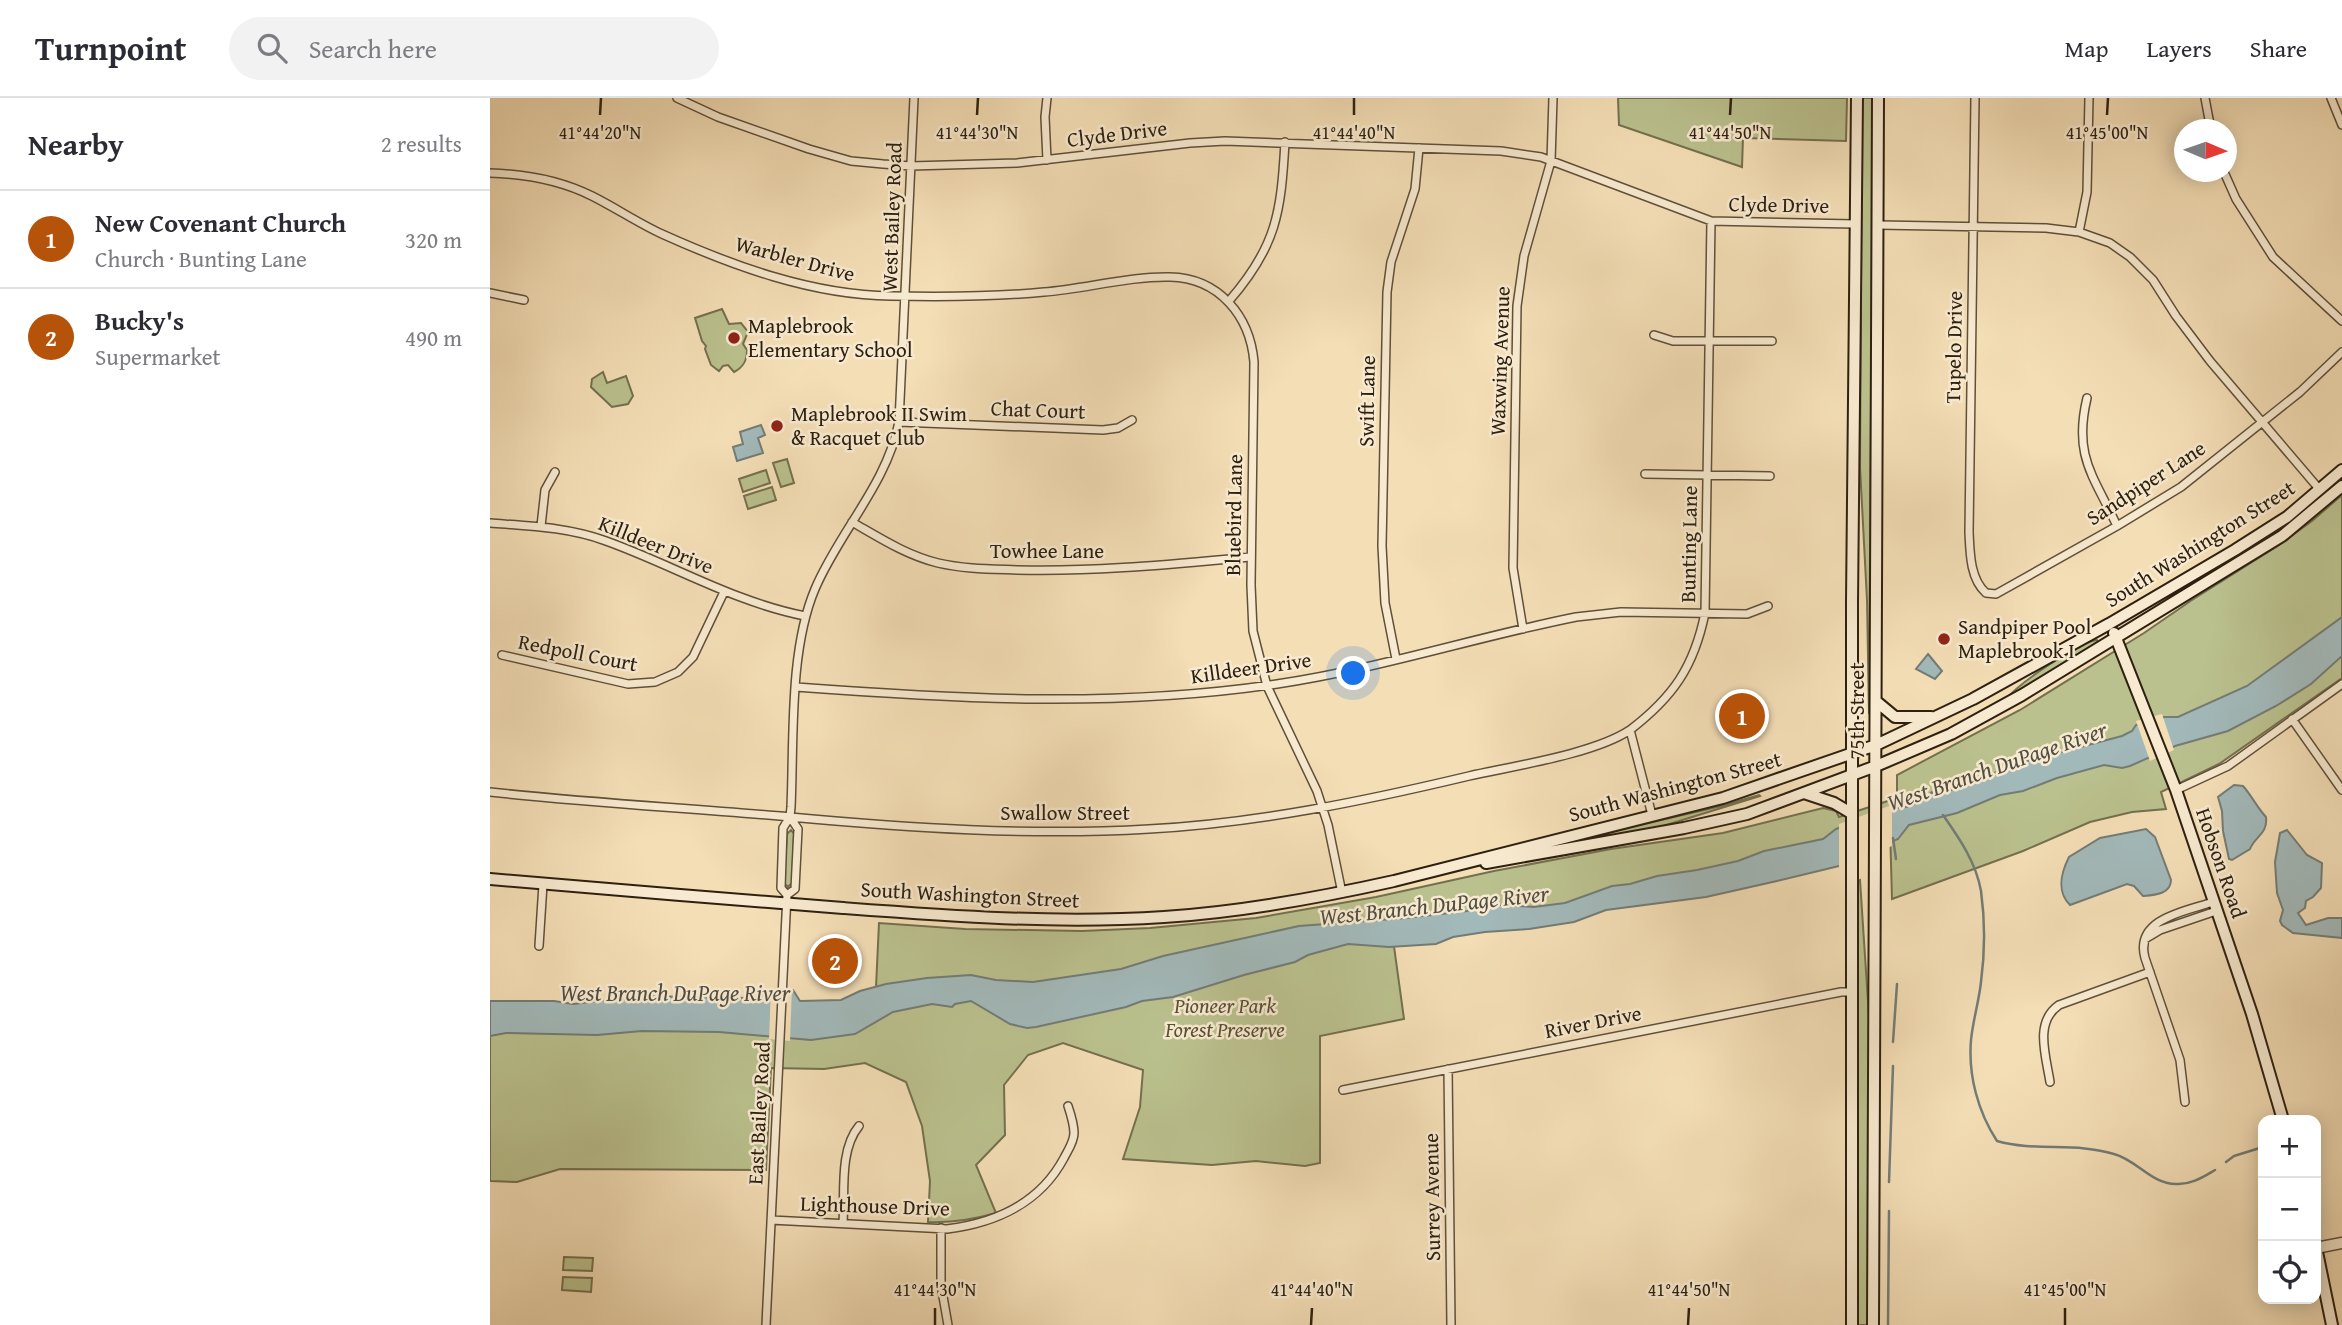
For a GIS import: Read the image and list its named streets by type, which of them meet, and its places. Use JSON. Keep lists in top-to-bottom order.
{
  "streets": {
    "main road": ["South Washington Street", "75th Street", "Hobson Road"],
    "street": [
      "Clyde Drive",
      "West Bailey Road",
      "Warbler Drive",
      "Tupelo Drive",
      "Waxwing Avenue",
      "Swift Lane",
      "Chat Court",
      "Sandpiper Lane",
      "Bluebird Lane",
      "Bunting Lane",
      "Killdeer Drive",
      "Towhee Lane",
      "Redpoll Court",
      "Swallow Street",
      "River Drive",
      "East Bailey Road",
      "Surrey Avenue",
      "Lighthouse Drive"
    ]
  },
  "crossings": [
    ["Clyde Drive", "West Bailey Road"],
    ["Clyde Drive", "Waxwing Avenue"],
    ["Clyde Drive", "Swift Lane"],
    ["Clyde Drive", "Bunting Lane"],
    ["Clyde Drive", "75th Street"],
    ["West Bailey Road", "Warbler Drive"],
    ["West Bailey Road", "Chat Court"],
    ["West Bailey Road", "South Washington Street"],
    ["West Bailey Road", "Killdeer Drive"],
    ["West Bailey Road", "Towhee Lane"],
    ["West Bailey Road", "Swallow Street"],
    ["West Bailey Road", "East Bailey Road"],
    ["Warbler Drive", "Bluebird Lane"],
    ["Tupelo Drive", "Sandpiper Lane"],
    ["Waxwing Avenue", "Killdeer Drive"],
    ["Swift Lane", "Killdeer Drive"],
    ["Bluebird Lane", "South Washington Street"],
    ["Bluebird Lane", "Killdeer Drive"],
    ["Bluebird Lane", "Towhee Lane"],
    ["Bluebird Lane", "Swallow Street"],
    ["Bunting Lane", "Killdeer Drive"],
    ["Bunting Lane", "Swallow Street"],
    ["South Washington Street", "75th Street"],
    ["South Washington Street", "Hobson Road"],
    ["South Washington Street", "East Bailey Road"],
    ["Killdeer Drive", "Redpoll Court"],
    ["75th Street", "River Drive"],
    ["River Drive", "Surrey Avenue"],
    ["East Bailey Road", "Lighthouse Drive"]
  ],
  "water": ["West Branch DuPage River"],
  "parks": ["Pioneer Park Forest Preserve"],
  "places": ["Maplebrook Elementary School", "Maplebrook II Swim & Racquet Club", "Sandpiper Pool Maplebrook I"],
  "north": "right",
  "page": {
    "header": "Turnpoint",
    "search": "Search here",
    "nav": ["Map", "Layers", "Share"],
    "heading": ["Nearby", "2 results"],
    "list": [
      {
        "mark": "1",
        "name": "New Covenant Church",
        "note": "Church · Bunting Lane",
        "value": "320 m"
      },
      {
        "mark": "2",
        "name": "Bucky's",
        "note": "Supermarket",
        "value": "490 m"
      }
    ],
    "pins": ["1", "2"],
    "map_buttons": ["+", "−"]
  },
  "coordinates": [
    "41°44'20\"N",
    "41°44'30\"N",
    "41°44'40\"N",
    "41°44'50\"N",
    "41°45'00\"N"
  ]
}
